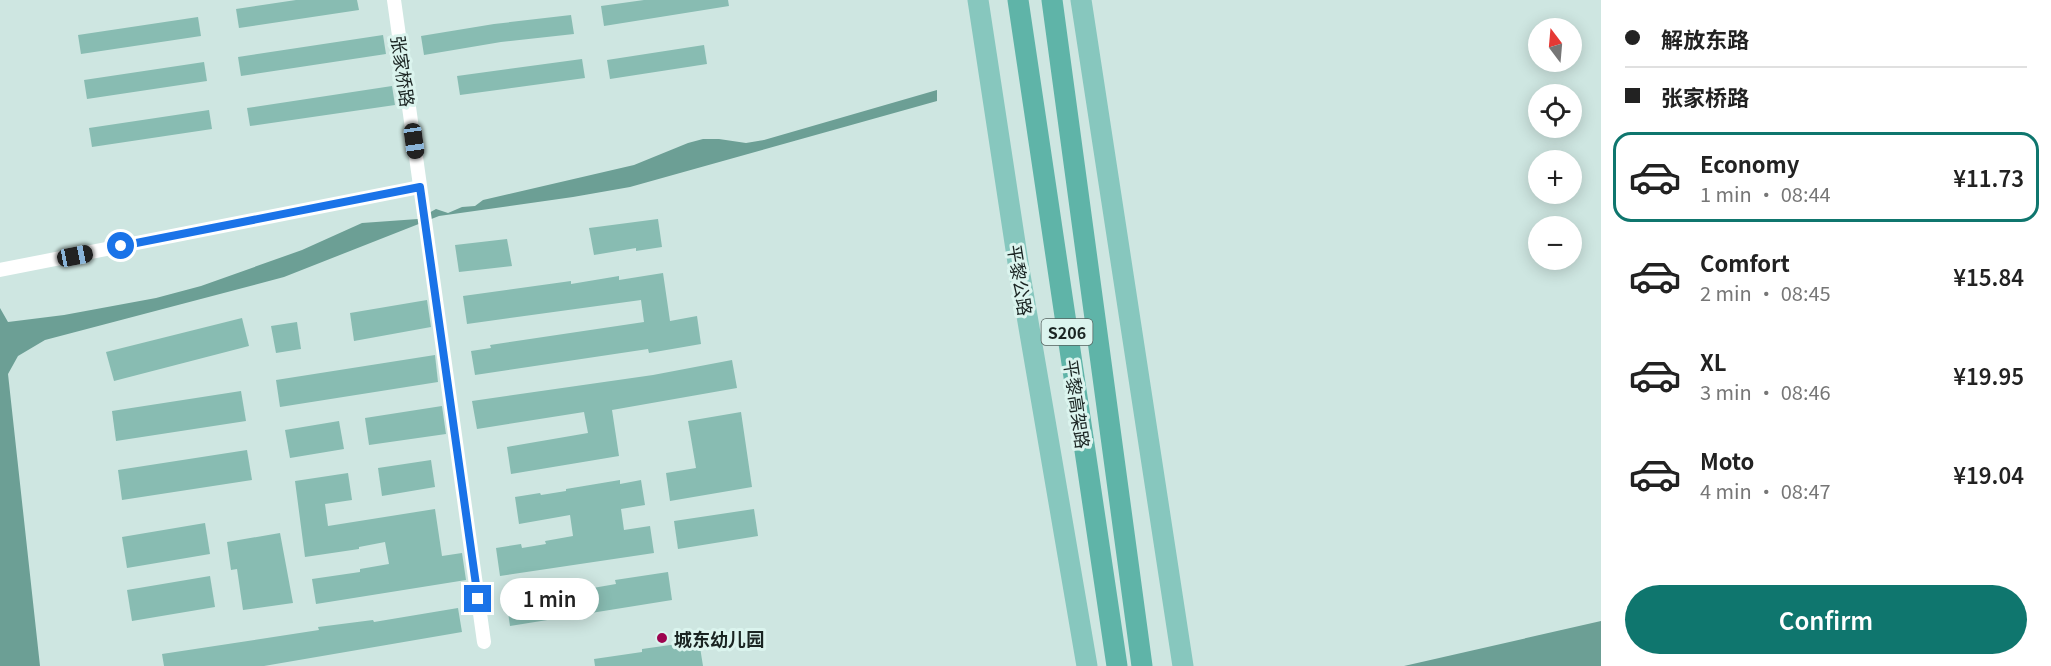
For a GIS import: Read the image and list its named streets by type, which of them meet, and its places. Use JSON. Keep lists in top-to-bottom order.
{
  "streets": {
    "highway": ["S206", "平黎高架路"],
    "main road": ["平黎公路"],
    "street": ["张家桥路"]
  },
  "places": ["城东幼儿园"],
  "north": "top",
  "page": {
    "banner": ["解放东路", "张家桥路"],
    "map_buttons": ["+", "−"],
    "list": [
      {
        "name": "Economy",
        "note": "1 min · 08:44",
        "value": "¥11.73"
      },
      {
        "name": "Comfort",
        "note": "2 min · 08:45",
        "value": "¥15.84"
      },
      {
        "name": "XL",
        "note": "3 min · 08:46",
        "value": "¥19.95"
      },
      {
        "name": "Moto",
        "note": "4 min · 08:47",
        "value": "¥19.04"
      }
    ],
    "buttons": "Confirm",
    "bubble": "1 min"
  }
}
